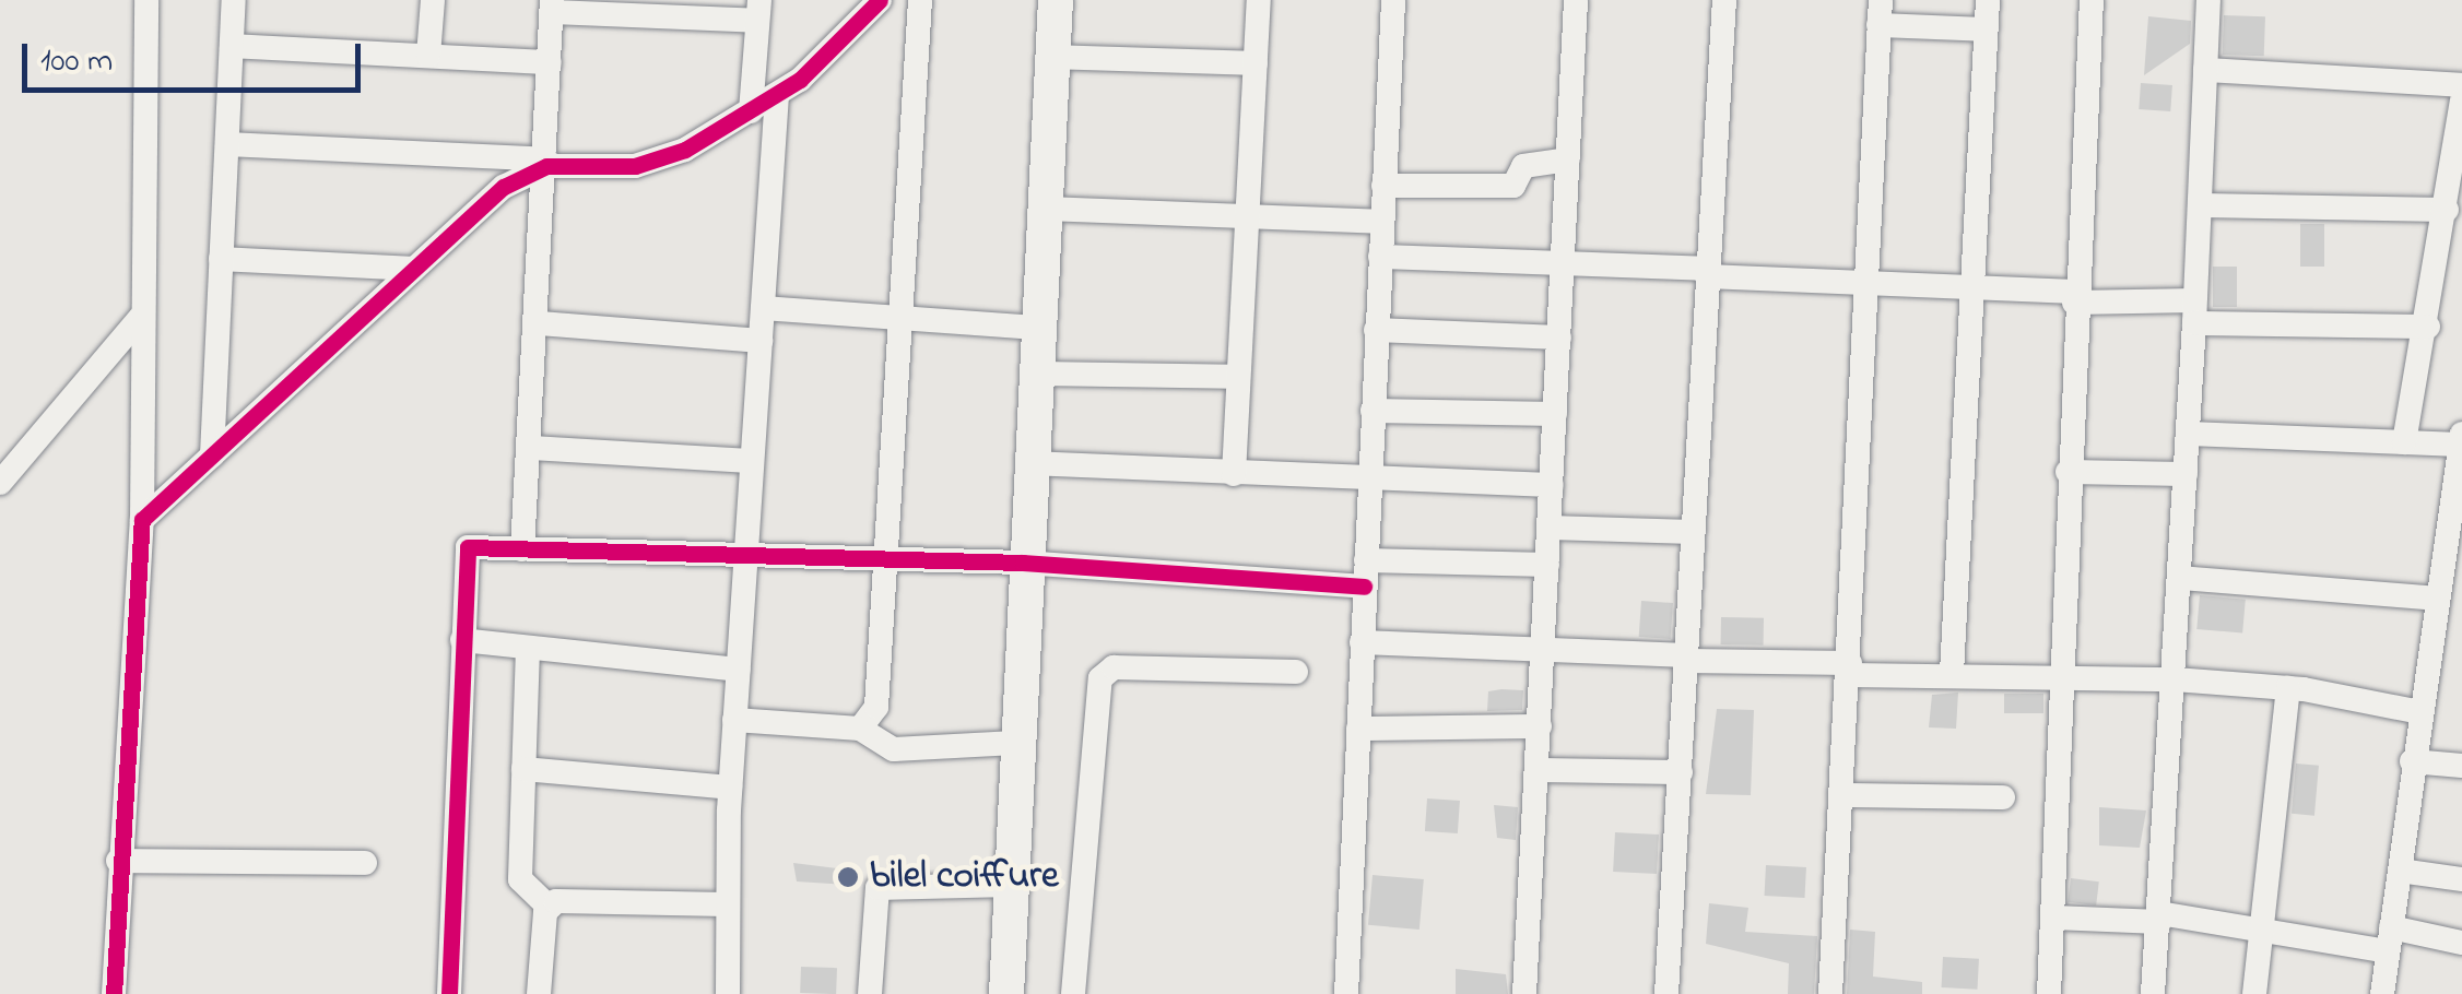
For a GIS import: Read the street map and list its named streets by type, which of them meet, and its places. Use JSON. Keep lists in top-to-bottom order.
{
  "places": ["bilel coiffure"],
  "scale_bar": "100 m"
}
